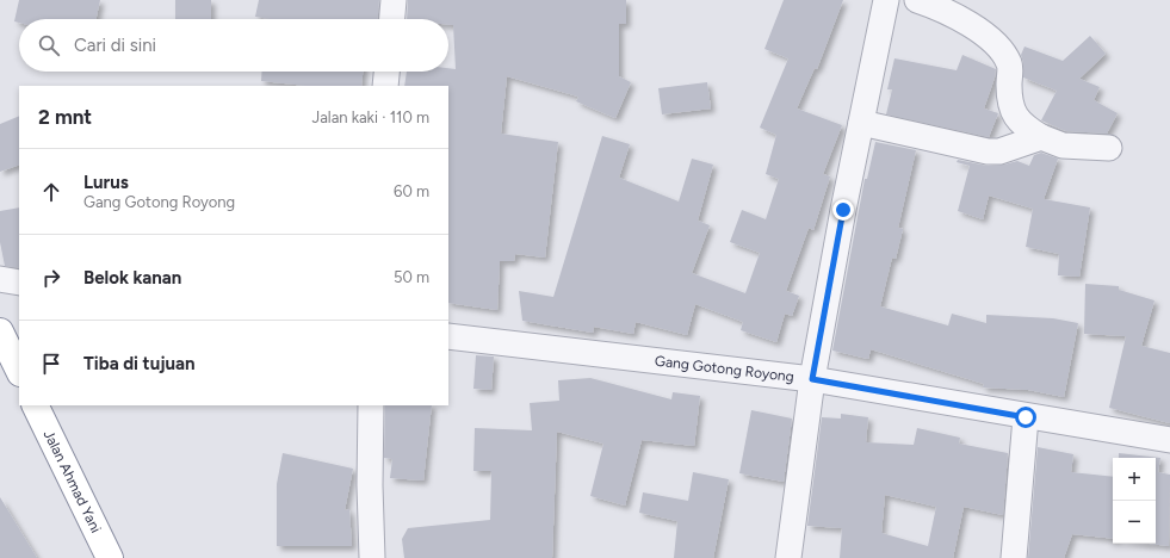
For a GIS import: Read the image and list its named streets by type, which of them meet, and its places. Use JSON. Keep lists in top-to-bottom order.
{
  "streets": {
    "highway": ["Jalan Ahmad Yani"],
    "street": ["Gang Gotong Royong"]
  },
  "page": {
    "search": "Cari di sini",
    "heading": ["2 mnt", "Jalan kaki · 110 m"],
    "list": [
      ["Lurus", "Gang Gotong Royong", "60 m"],
      ["Belok kanan", "50 m"],
      "Tiba di tujuan"
    ],
    "map_buttons": ["+", "−"]
  }
}
